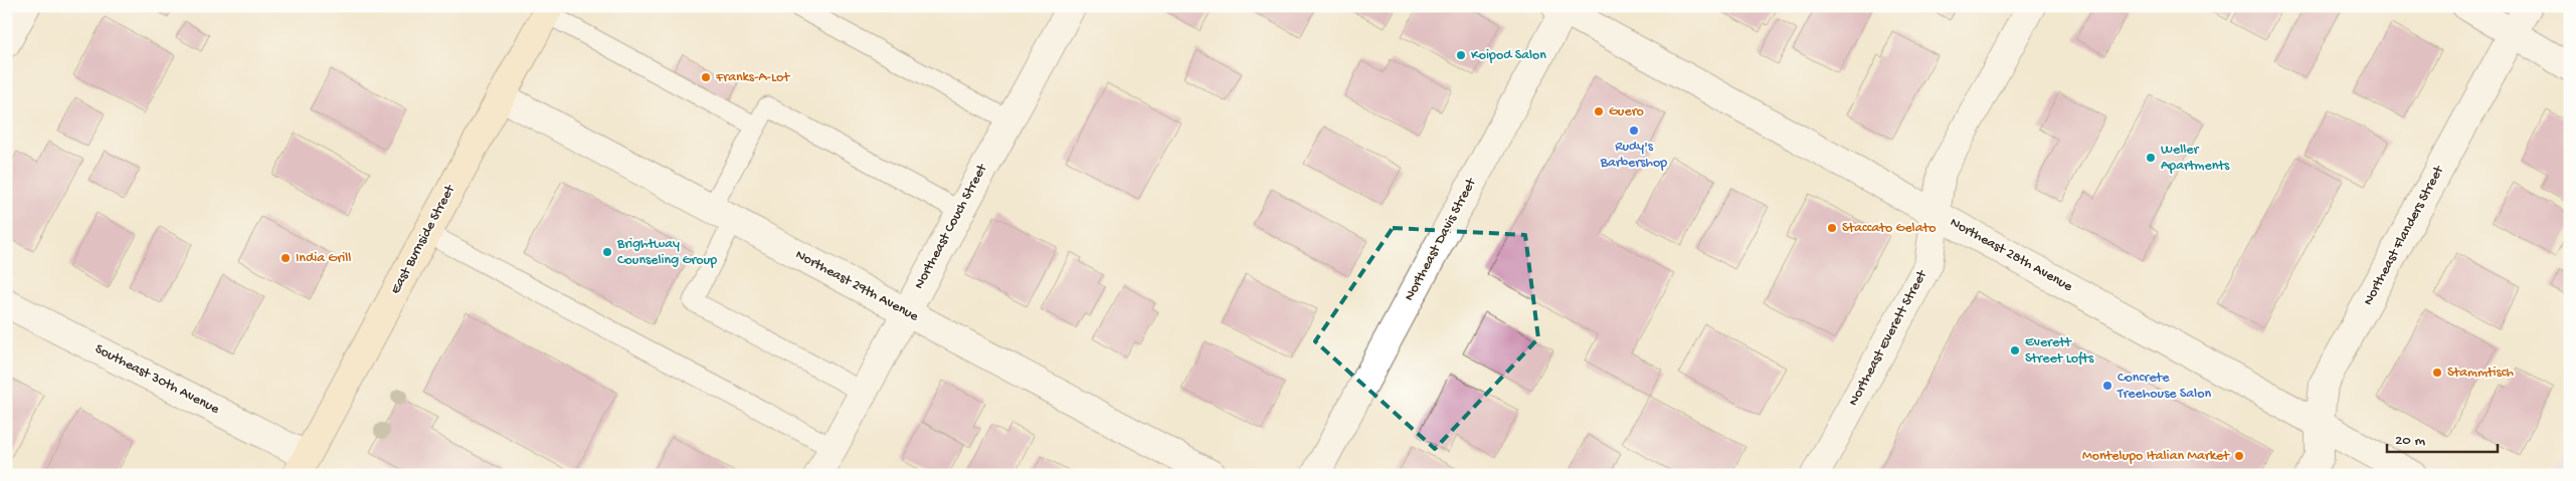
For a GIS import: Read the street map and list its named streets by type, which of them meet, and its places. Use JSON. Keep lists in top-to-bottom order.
{
  "streets": {
    "main road": ["East Burnside Street"],
    "street": [
      "Northeast Couch Street",
      "Northeast Flanders Street",
      "Northeast Davis Street",
      "Northeast 28th Avenue",
      "Northeast 29th Avenue",
      "Northeast Everett Street",
      "Southeast 30th Avenue"
    ]
  },
  "crossings": [
    ["Northeast Couch Street", "Northeast 29th Avenue"],
    ["Northeast Flanders Street", "Northeast 28th Avenue"],
    ["East Burnside Street", "Northeast 29th Avenue"],
    ["East Burnside Street", "Southeast 30th Avenue"],
    ["Northeast Davis Street", "Northeast 28th Avenue"],
    ["Northeast 28th Avenue", "Northeast Everett Street"]
  ],
  "places": [
    "Koipod Salon",
    "Franks-A-Lot",
    "Guero",
    "Rudy's Barbershop",
    "Weller Apartments",
    "Staccato Gelato",
    "Brightway Counseling Group",
    "India Grill",
    "Everett Street Lofts",
    "Stammtisch",
    "Concrete Treehouse Salon",
    "Montelupo Italian Market"
  ],
  "scale_bar": "20 m"
}
